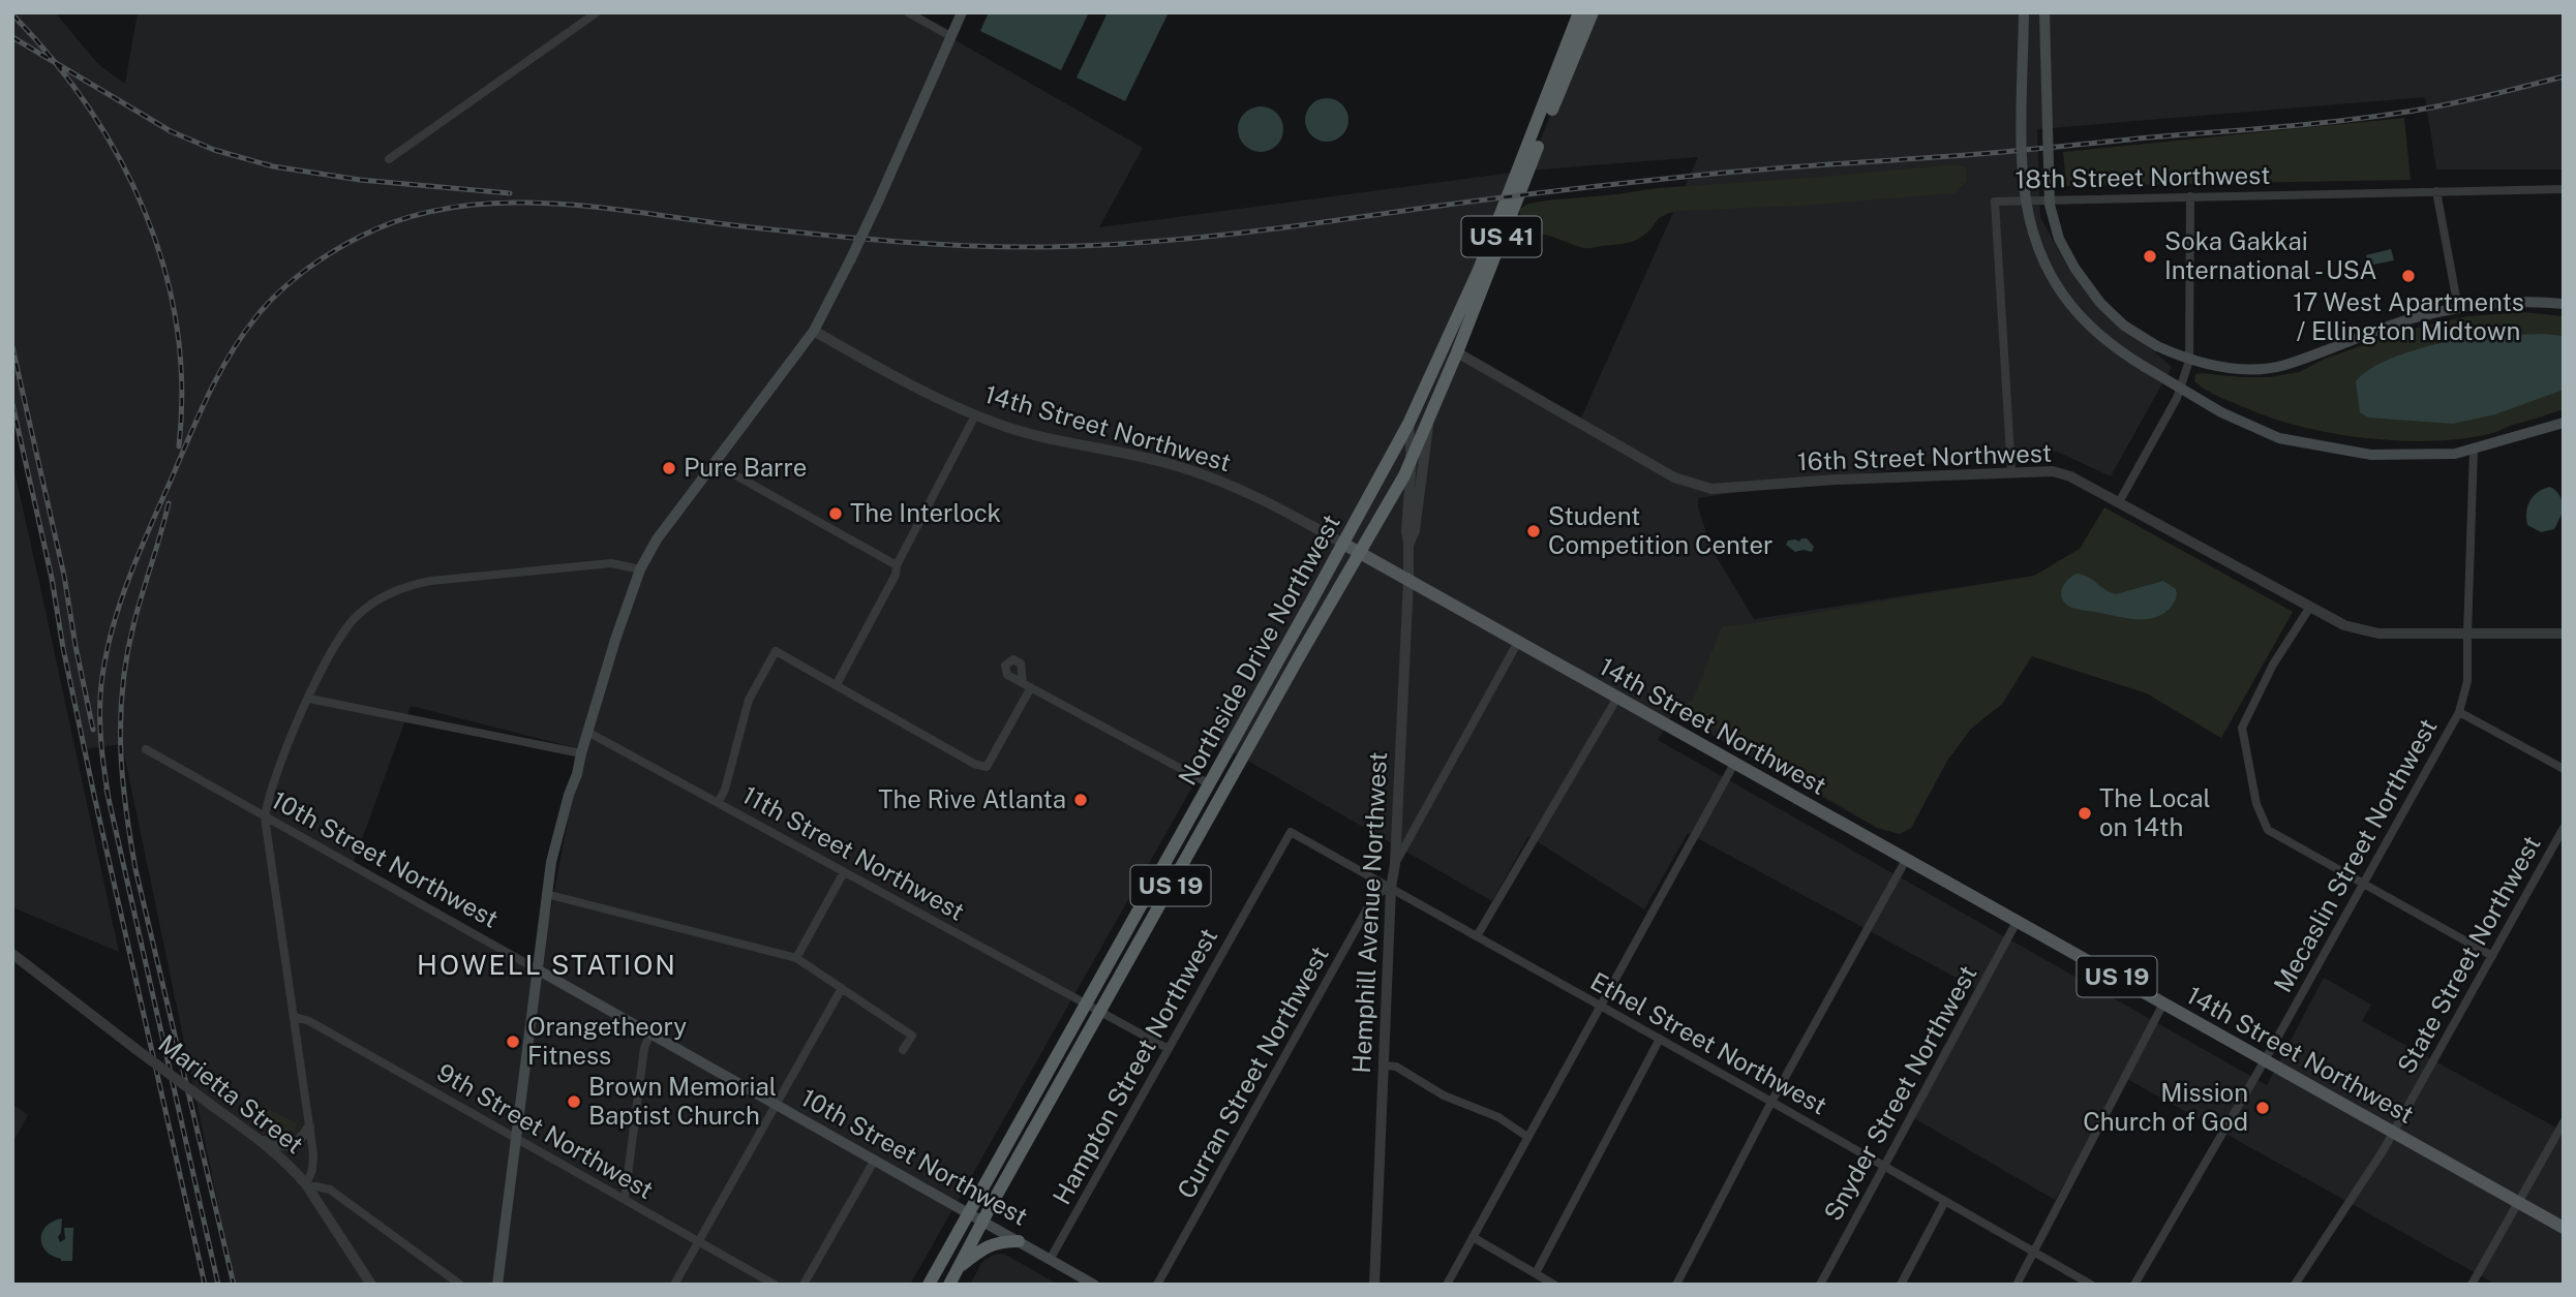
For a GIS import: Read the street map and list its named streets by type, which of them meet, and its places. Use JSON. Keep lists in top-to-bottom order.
{
  "streets": {
    "highway": ["US 41", "Northside Drive Northwest", "US 19"],
    "main road": ["14th Street Northwest", "10th Street Northwest"],
    "street": [
      "18th Street Northwest",
      "16th Street Northwest",
      "11th Street Northwest",
      "Mecaslin Street Northwest",
      "Hemphill Avenue Northwest",
      "State Street Northwest",
      "Ethel Street Northwest",
      "Hampton Street Northwest",
      "Curran Street Northwest",
      "Snyder Street Northwest",
      "Marietta Street",
      "9th Street Northwest"
    ]
  },
  "crossings": [
    ["18th Street Northwest", "16th Street Northwest"],
    ["14th Street Northwest", "Northside Drive Northwest"],
    ["14th Street Northwest", "Mecaslin Street Northwest"],
    ["14th Street Northwest", "Hemphill Avenue Northwest"],
    ["14th Street Northwest", "State Street Northwest"],
    ["14th Street Northwest", "Snyder Street Northwest"],
    ["16th Street Northwest", "Northside Drive Northwest"],
    ["16th Street Northwest", "Mecaslin Street Northwest"],
    ["Northside Drive Northwest", "11th Street Northwest"],
    ["Northside Drive Northwest", "10th Street Northwest"],
    ["Northside Drive Northwest", "Hemphill Avenue Northwest"],
    ["11th Street Northwest", "Hampton Street Northwest"],
    ["10th Street Northwest", "Hampton Street Northwest"],
    ["Hemphill Avenue Northwest", "Ethel Street Northwest"],
    ["Hemphill Avenue Northwest", "Curran Street Northwest"],
    ["Ethel Street Northwest", "Hampton Street Northwest"],
    ["Ethel Street Northwest", "Curran Street Northwest"],
    ["Ethel Street Northwest", "Snyder Street Northwest"]
  ],
  "districts": ["HOWELL STATION"],
  "places": [
    "Soka Gakkai International - USA",
    "17 West Apartments / Ellington Midtown",
    "Pure Barre",
    "The Interlock",
    "Student Competition Center",
    "The Rive Atlanta",
    "The Local on 14th",
    "Orangetheory Fitness",
    "Brown Memorial Baptist Church",
    "Mission Church of God"
  ]
}
